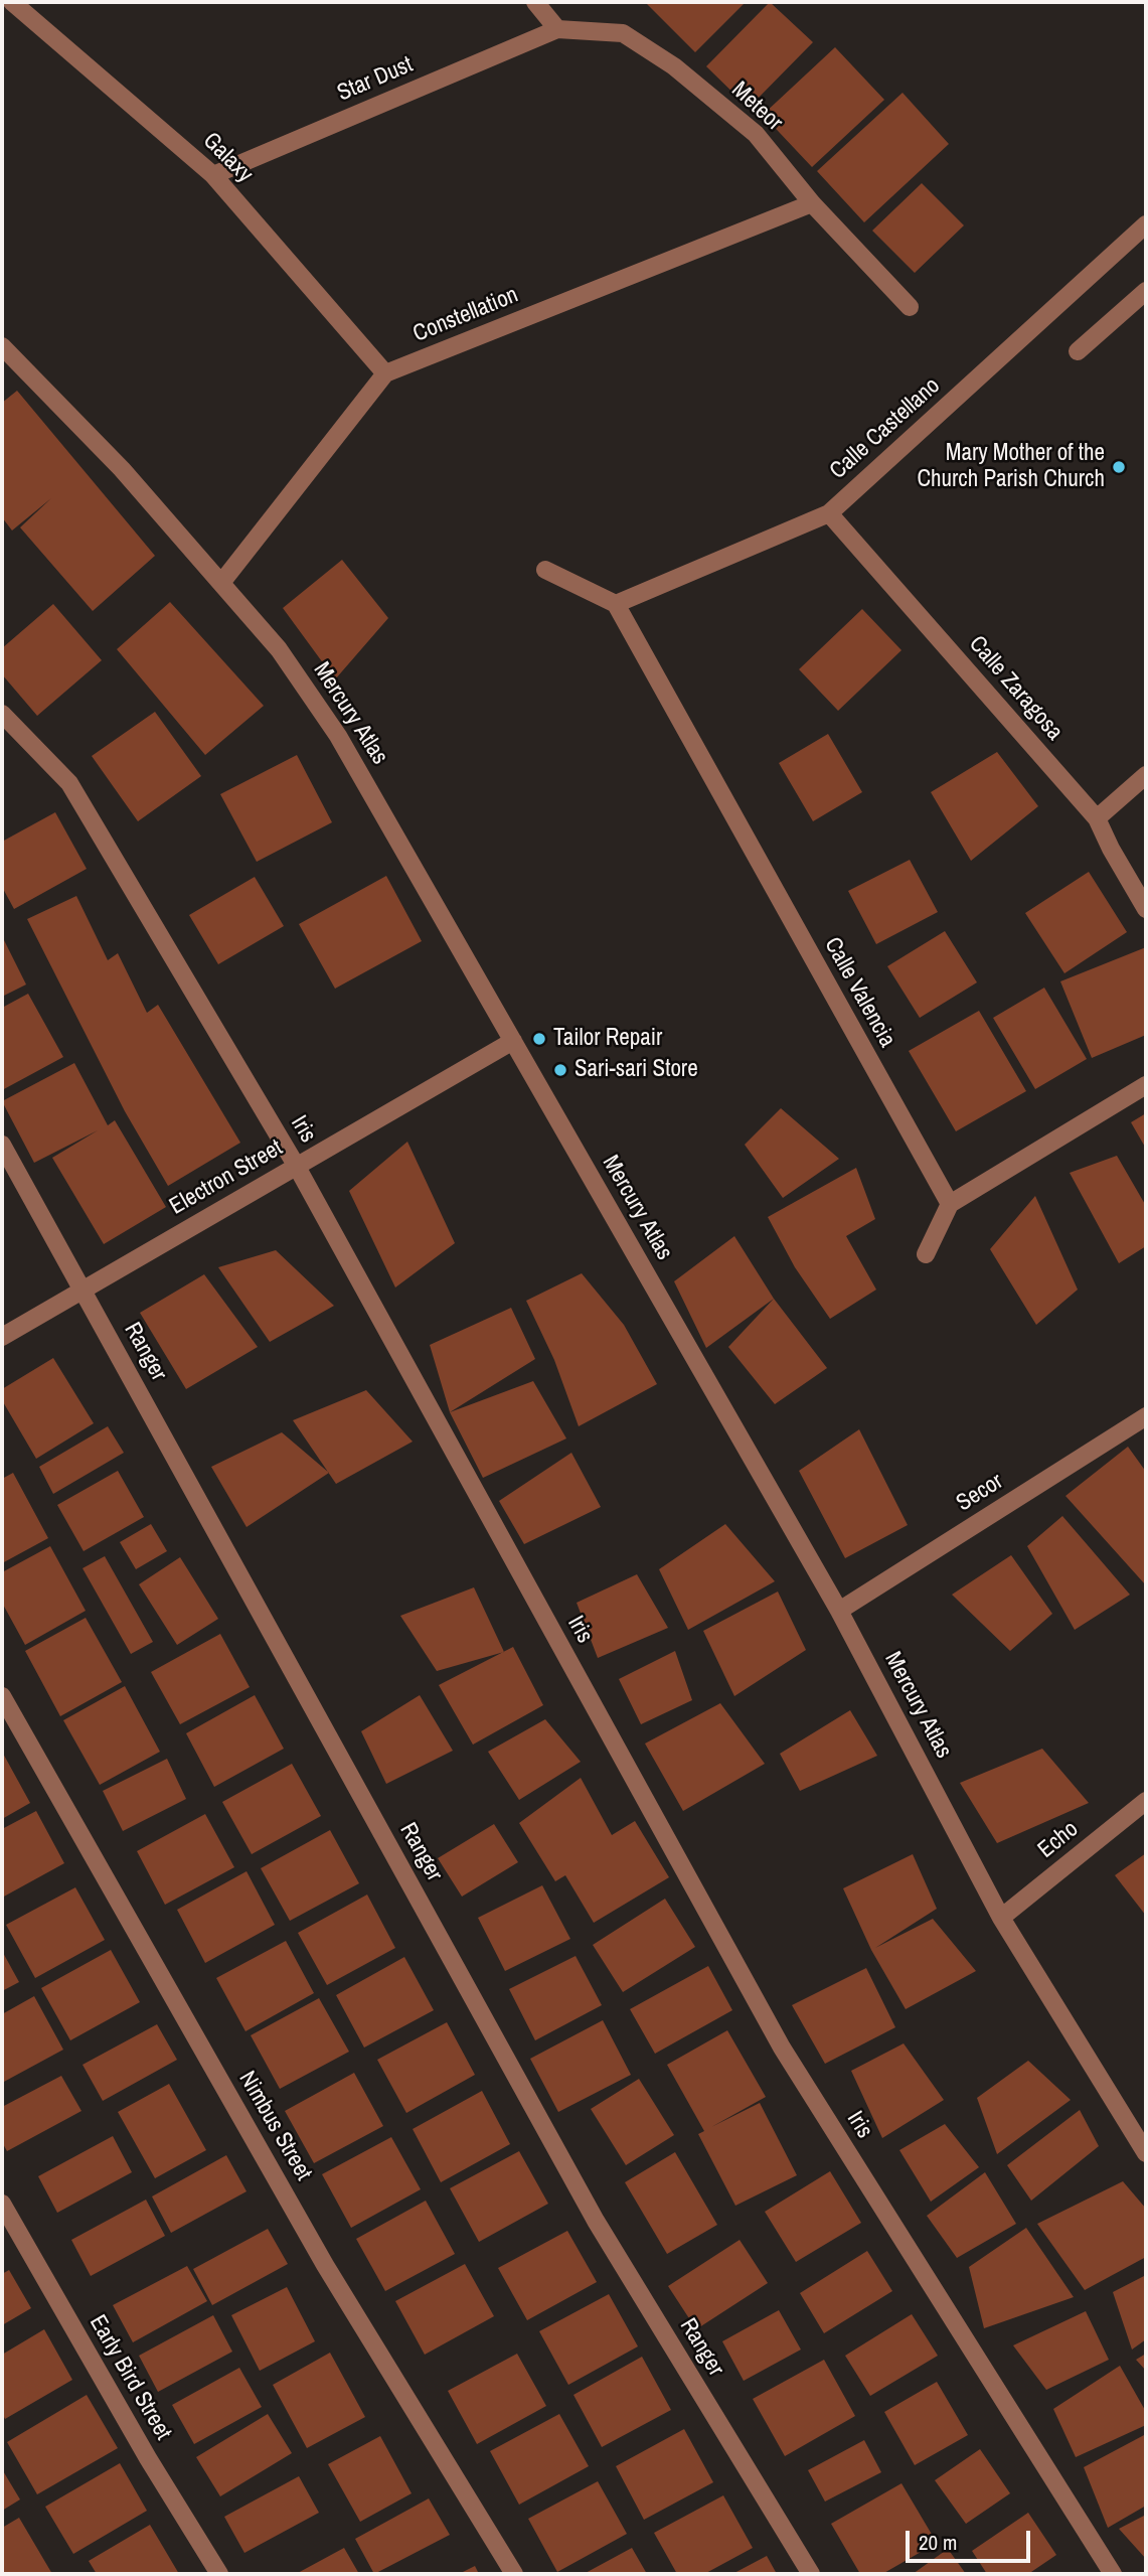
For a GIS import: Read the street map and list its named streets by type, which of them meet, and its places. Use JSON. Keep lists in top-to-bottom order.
{
  "streets": {
    "street": [
      "Star Dust",
      "Meteor",
      "Galaxy",
      "Constellation",
      "Calle Castellano",
      "Calle Zaragosa",
      "Mercury Atlas",
      "Calle Valencia",
      "Iris",
      "Electron Street",
      "Ranger",
      "Secor",
      "Echo",
      "Nimbus Street",
      "Early Bird Street"
    ]
  },
  "crossings": [
    ["Star Dust", "Meteor"],
    ["Star Dust", "Galaxy"],
    ["Meteor", "Constellation"],
    ["Galaxy", "Constellation"],
    ["Calle Castellano", "Calle Zaragosa"],
    ["Calle Castellano", "Calle Valencia"],
    ["Mercury Atlas", "Electron Street"],
    ["Mercury Atlas", "Secor"],
    ["Mercury Atlas", "Echo"],
    ["Iris", "Electron Street"],
    ["Electron Street", "Ranger"]
  ],
  "places": ["Mary Mother of the Church Parish Church", "Tailor Repair", "Sari-sari Store"],
  "scale_bar": "20 m"
}
